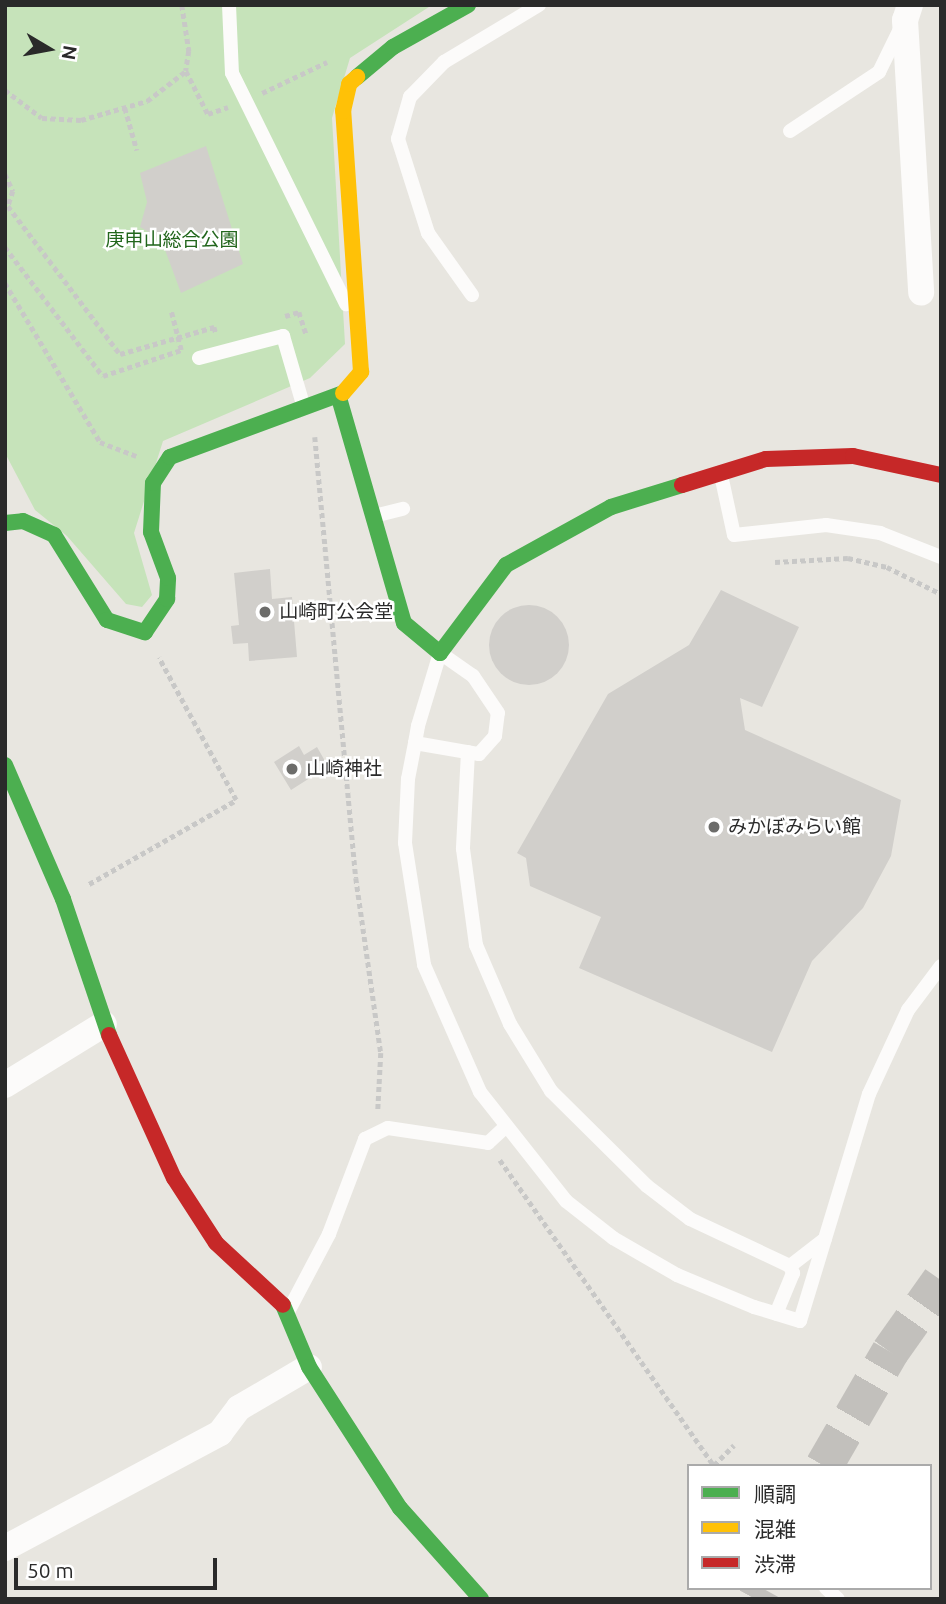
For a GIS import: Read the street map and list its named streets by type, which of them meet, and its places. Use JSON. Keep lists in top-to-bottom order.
{
  "parks": ["庚申山総合公園"],
  "places": ["山崎町公会堂", "山崎神社", "みかぼみらい館"],
  "legend": ["順調", "混雑", "渋滞"],
  "scale_bar": "50 m",
  "north": "right"
}
